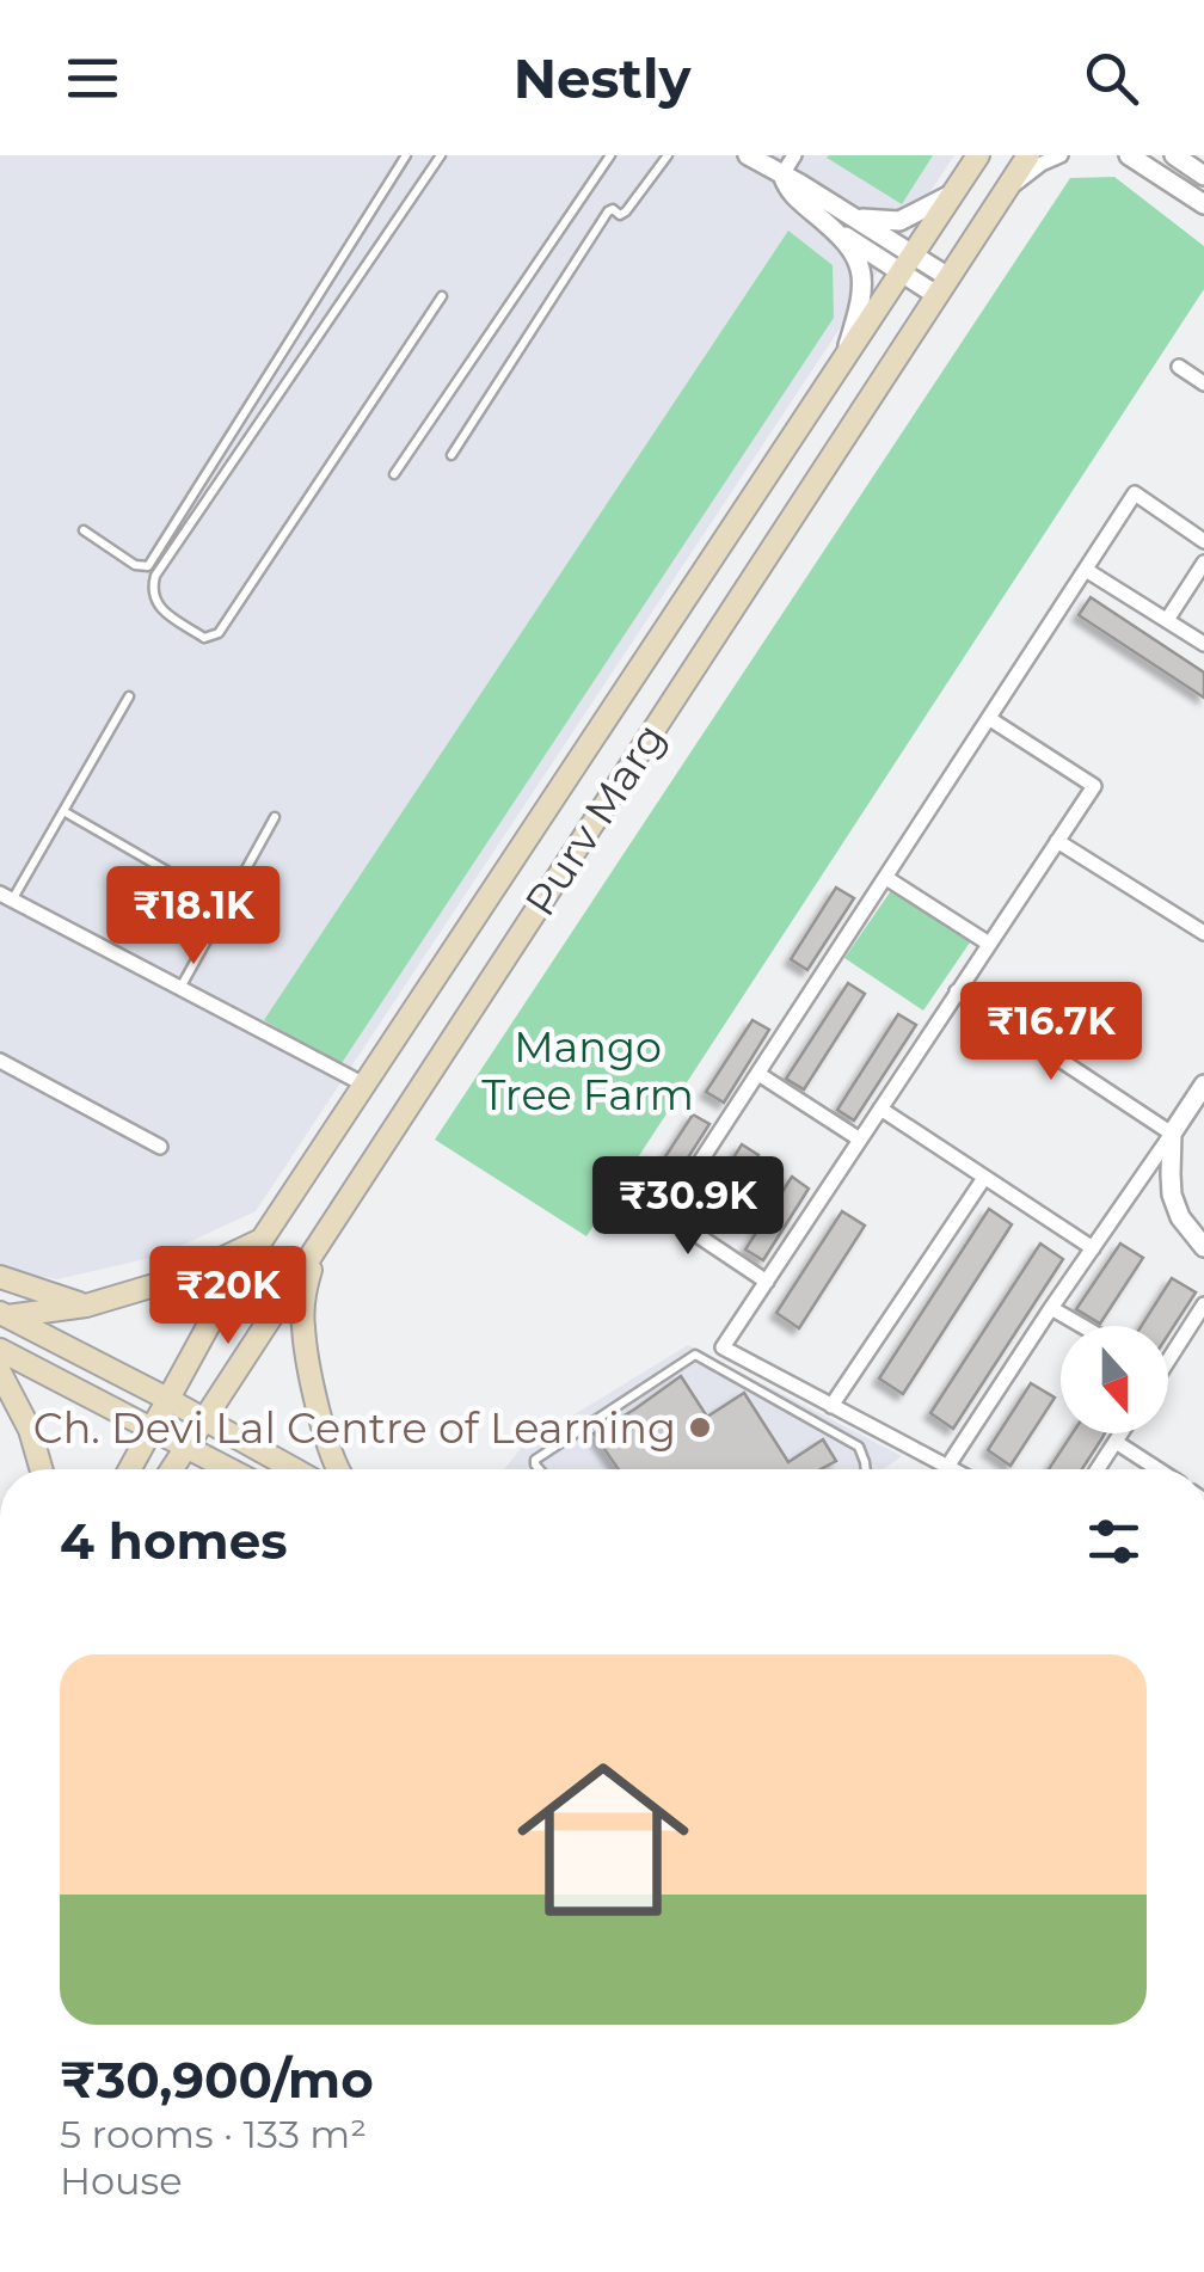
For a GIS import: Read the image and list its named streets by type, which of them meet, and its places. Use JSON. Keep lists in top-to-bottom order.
{
  "streets": {
    "main road": ["Purv Marg"]
  },
  "parks": ["Mango Tree Farm"],
  "places": ["Ch. Devi Lal Centre of Learning"],
  "north": "bottom",
  "page": {
    "header": "Nestly",
    "price": [
      "₹18.1K",
      "₹16.7K",
      "₹30.9K",
      "₹20K"
    ],
    "heading": "4 homes",
    "list": [
      {
        "name": "₹30,900/mo",
        "note": "5 rooms · 133 m² · House"
      }
    ]
  }
}
